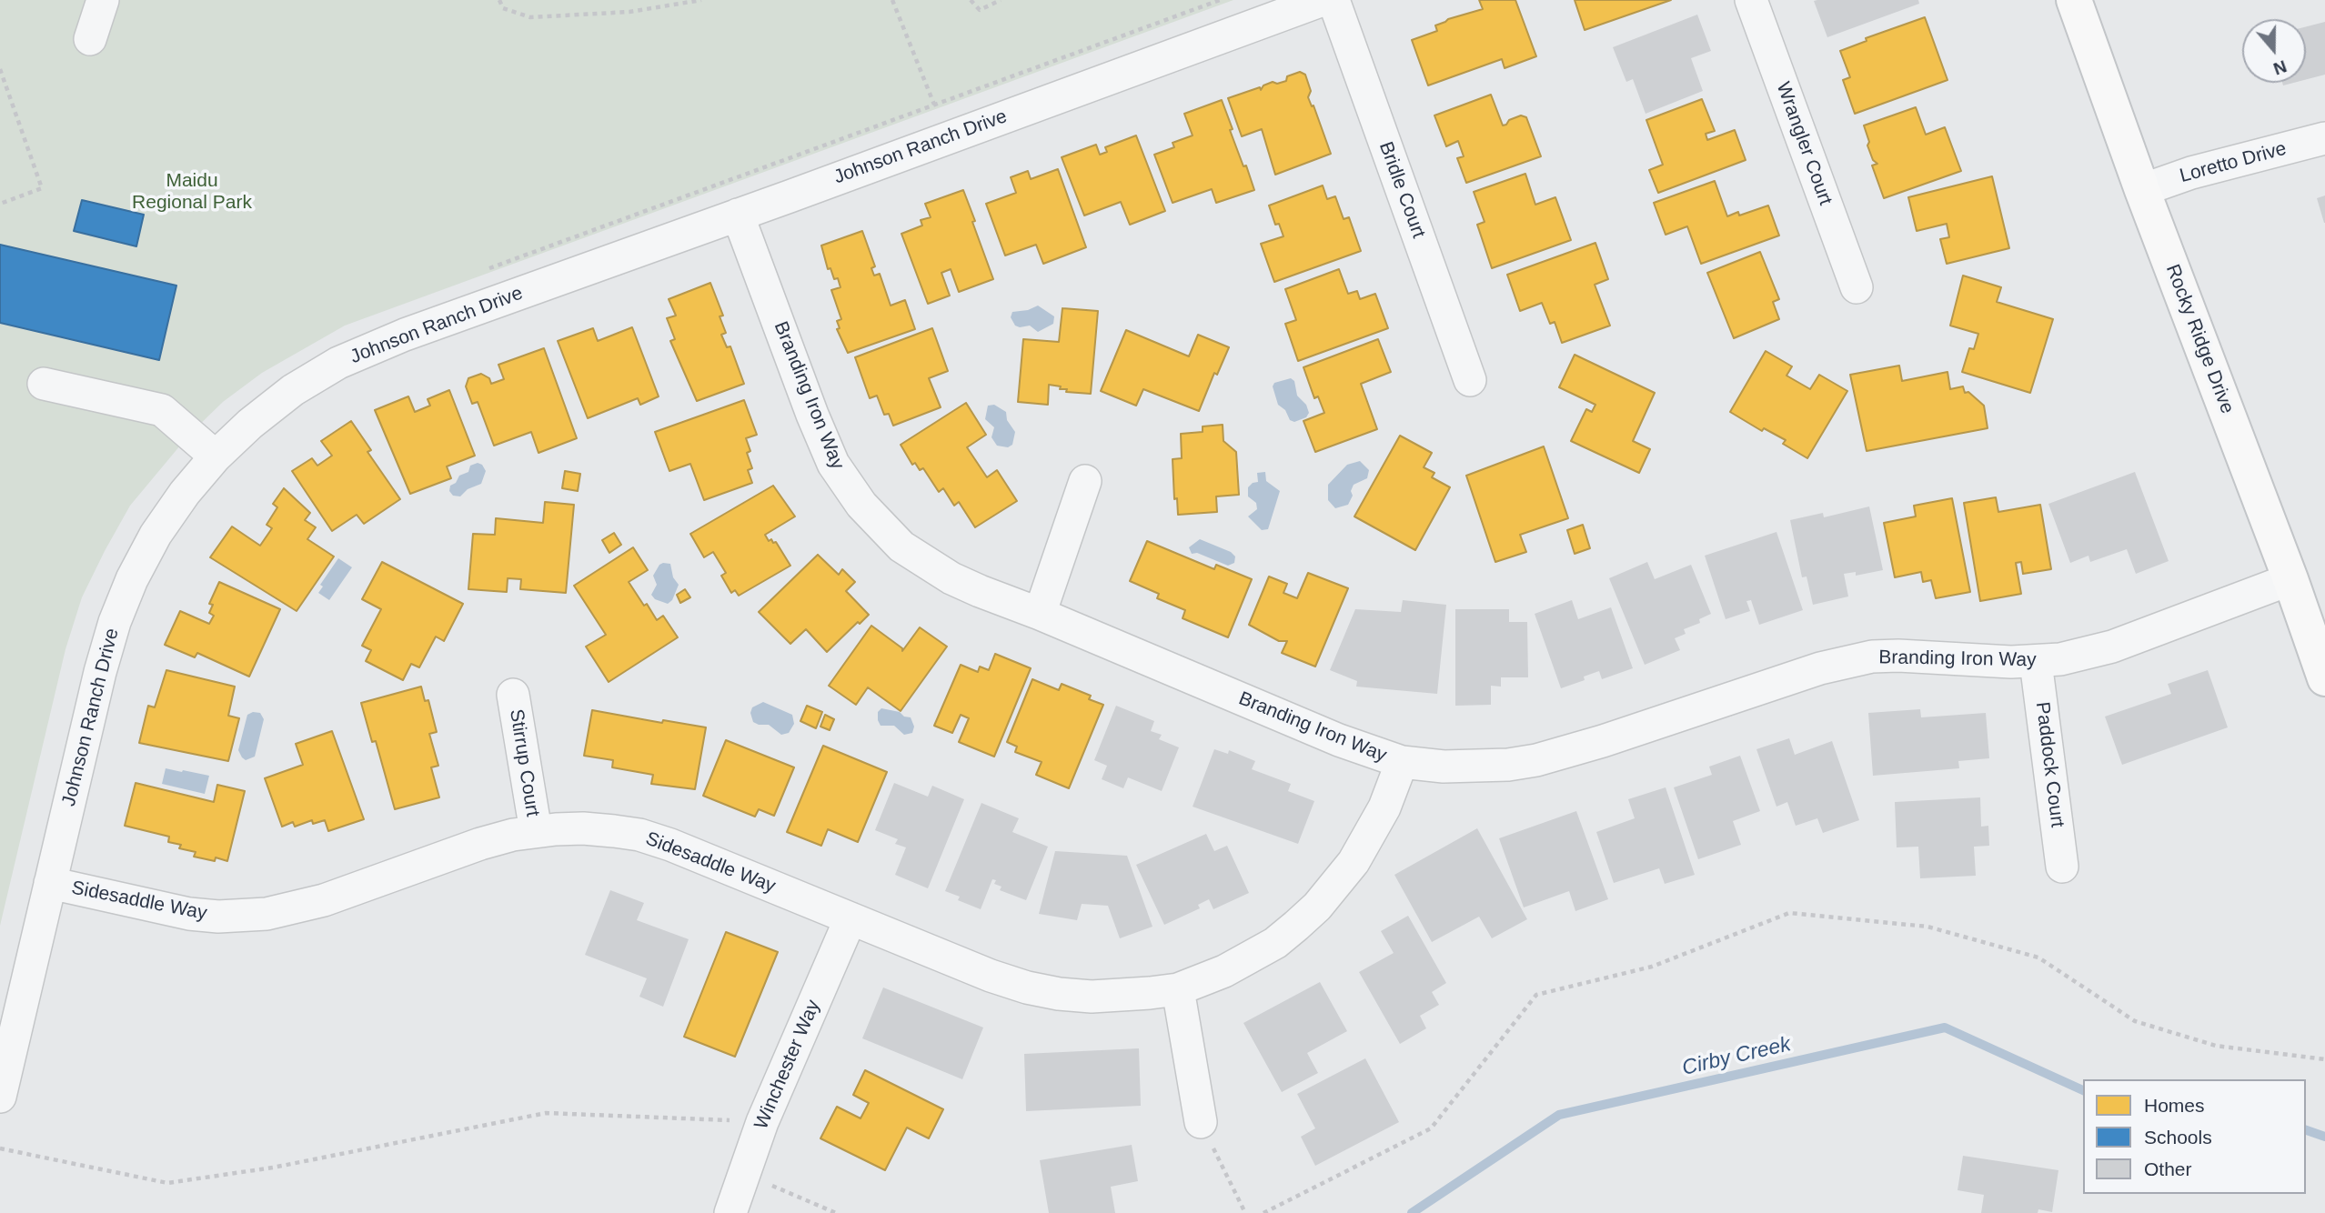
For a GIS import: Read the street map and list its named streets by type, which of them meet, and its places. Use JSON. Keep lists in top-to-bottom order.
{
  "streets": {
    "main road": ["Rocky Ridge Drive"],
    "street": [
      "Wrangler Court",
      "Johnson Ranch Drive",
      "Loretto Drive",
      "Bridle Court",
      "Branding Iron Way",
      "Stirrup Court",
      "Paddock Court",
      "Sidesaddle Way",
      "Winchester Way"
    ]
  },
  "crossings": [
    ["Johnson Ranch Drive", "Branding Iron Way"],
    ["Johnson Ranch Drive", "Sidesaddle Way"],
    ["Loretto Drive", "Rocky Ridge Drive"],
    ["Rocky Ridge Drive", "Branding Iron Way"],
    ["Branding Iron Way", "Paddock Court"],
    ["Branding Iron Way", "Sidesaddle Way"],
    ["Stirrup Court", "Sidesaddle Way"],
    ["Sidesaddle Way", "Winchester Way"]
  ],
  "water": ["Cirby Creek"],
  "parks": ["Maidu Regional Park"],
  "legend": ["Homes", "Schools", "Other"],
  "north": "bottom"
}
